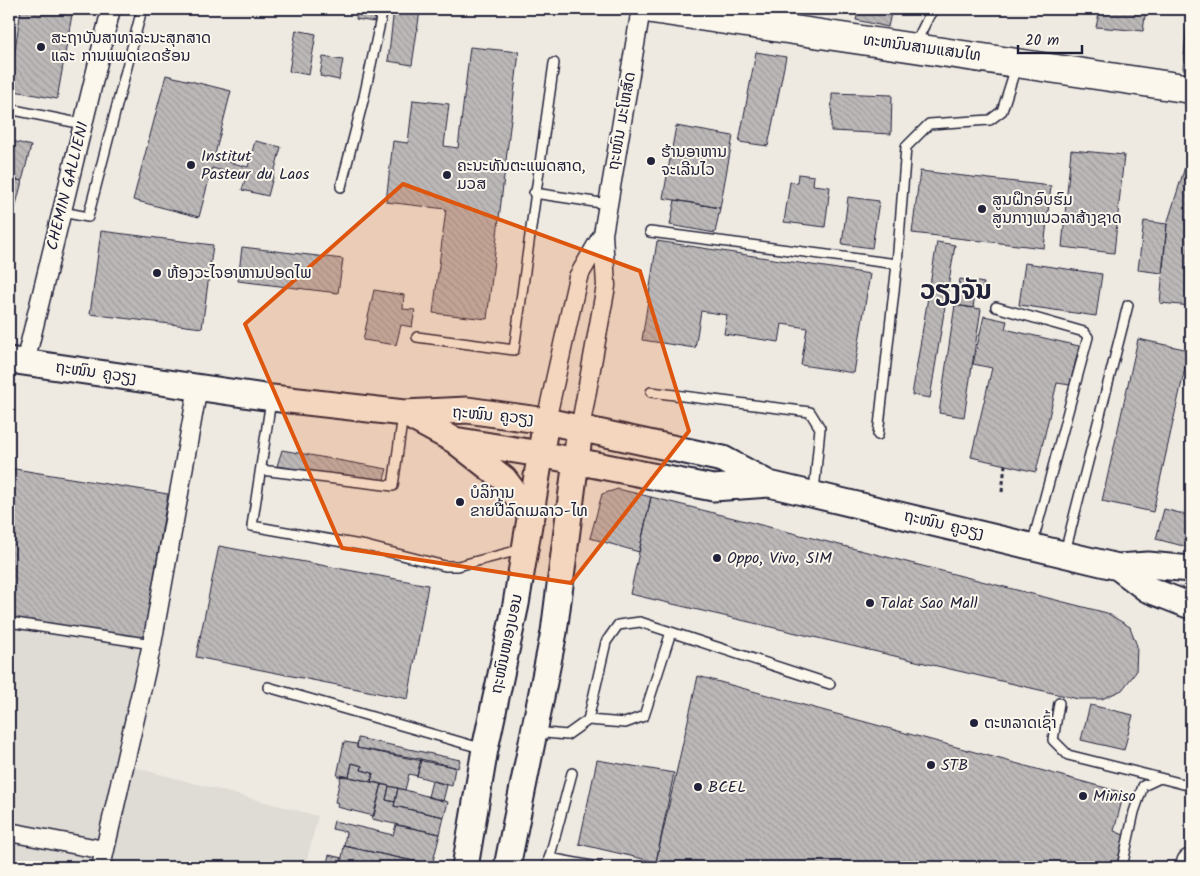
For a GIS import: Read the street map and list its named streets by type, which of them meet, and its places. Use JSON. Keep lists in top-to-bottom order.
{
  "streets": {
    "main road": ["ທະຫນົນສາມແສນໄທ"],
    "street": [
      "ຖະໜົນ ມະໂຫສົດ",
      "CHEMIN GALLIENI",
      "ຖະໜົນ ຄູວຽງ",
      "ຖະໜົນໜອງບອນ"
    ]
  },
  "crossings": [
    ["ຖະໜົນ ມະໂຫສົດ", "ຖະໜົນ ຄູວຽງ"],
    ["ຖະໜົນ ມະໂຫສົດ", "ຖະໜົນໜອງບອນ"],
    ["CHEMIN GALLIENI", "ຖະໜົນ ຄູວຽງ"],
    ["ຖະໜົນ ຄູວຽງ", "ຖະໜົນໜອງບອນ"]
  ],
  "districts": ["ວຽງຈັນ"],
  "places": [
    "ສະຖາບັນສາທາລະນະສຸກສາດ ແລະ ການແພດເຂດຮ້ອນ",
    "ຮ້ານອາຫານ ຈະເລີນໄວ",
    "Institut Pasteur du Laos",
    "ຄະນະທັນຕະແພດສາດ, ມວສ",
    "ສູນຝຶກອົບຮົມ ສູນກາງແນວລາສ້າງຊາດ",
    "ຫ້ອງວະໄຈອາຫານປອດໄພ",
    "ບໍລິການ ຂາຍປີ້ລົດເມລາວ-ໄທ",
    "Oppo, Vivo, SIM",
    "Talat Sao Mall",
    "ຕະຫລາດເຊົ້າ",
    "STB",
    "BCEL",
    "Miniso"
  ],
  "scale_bar": "20 m"
}
